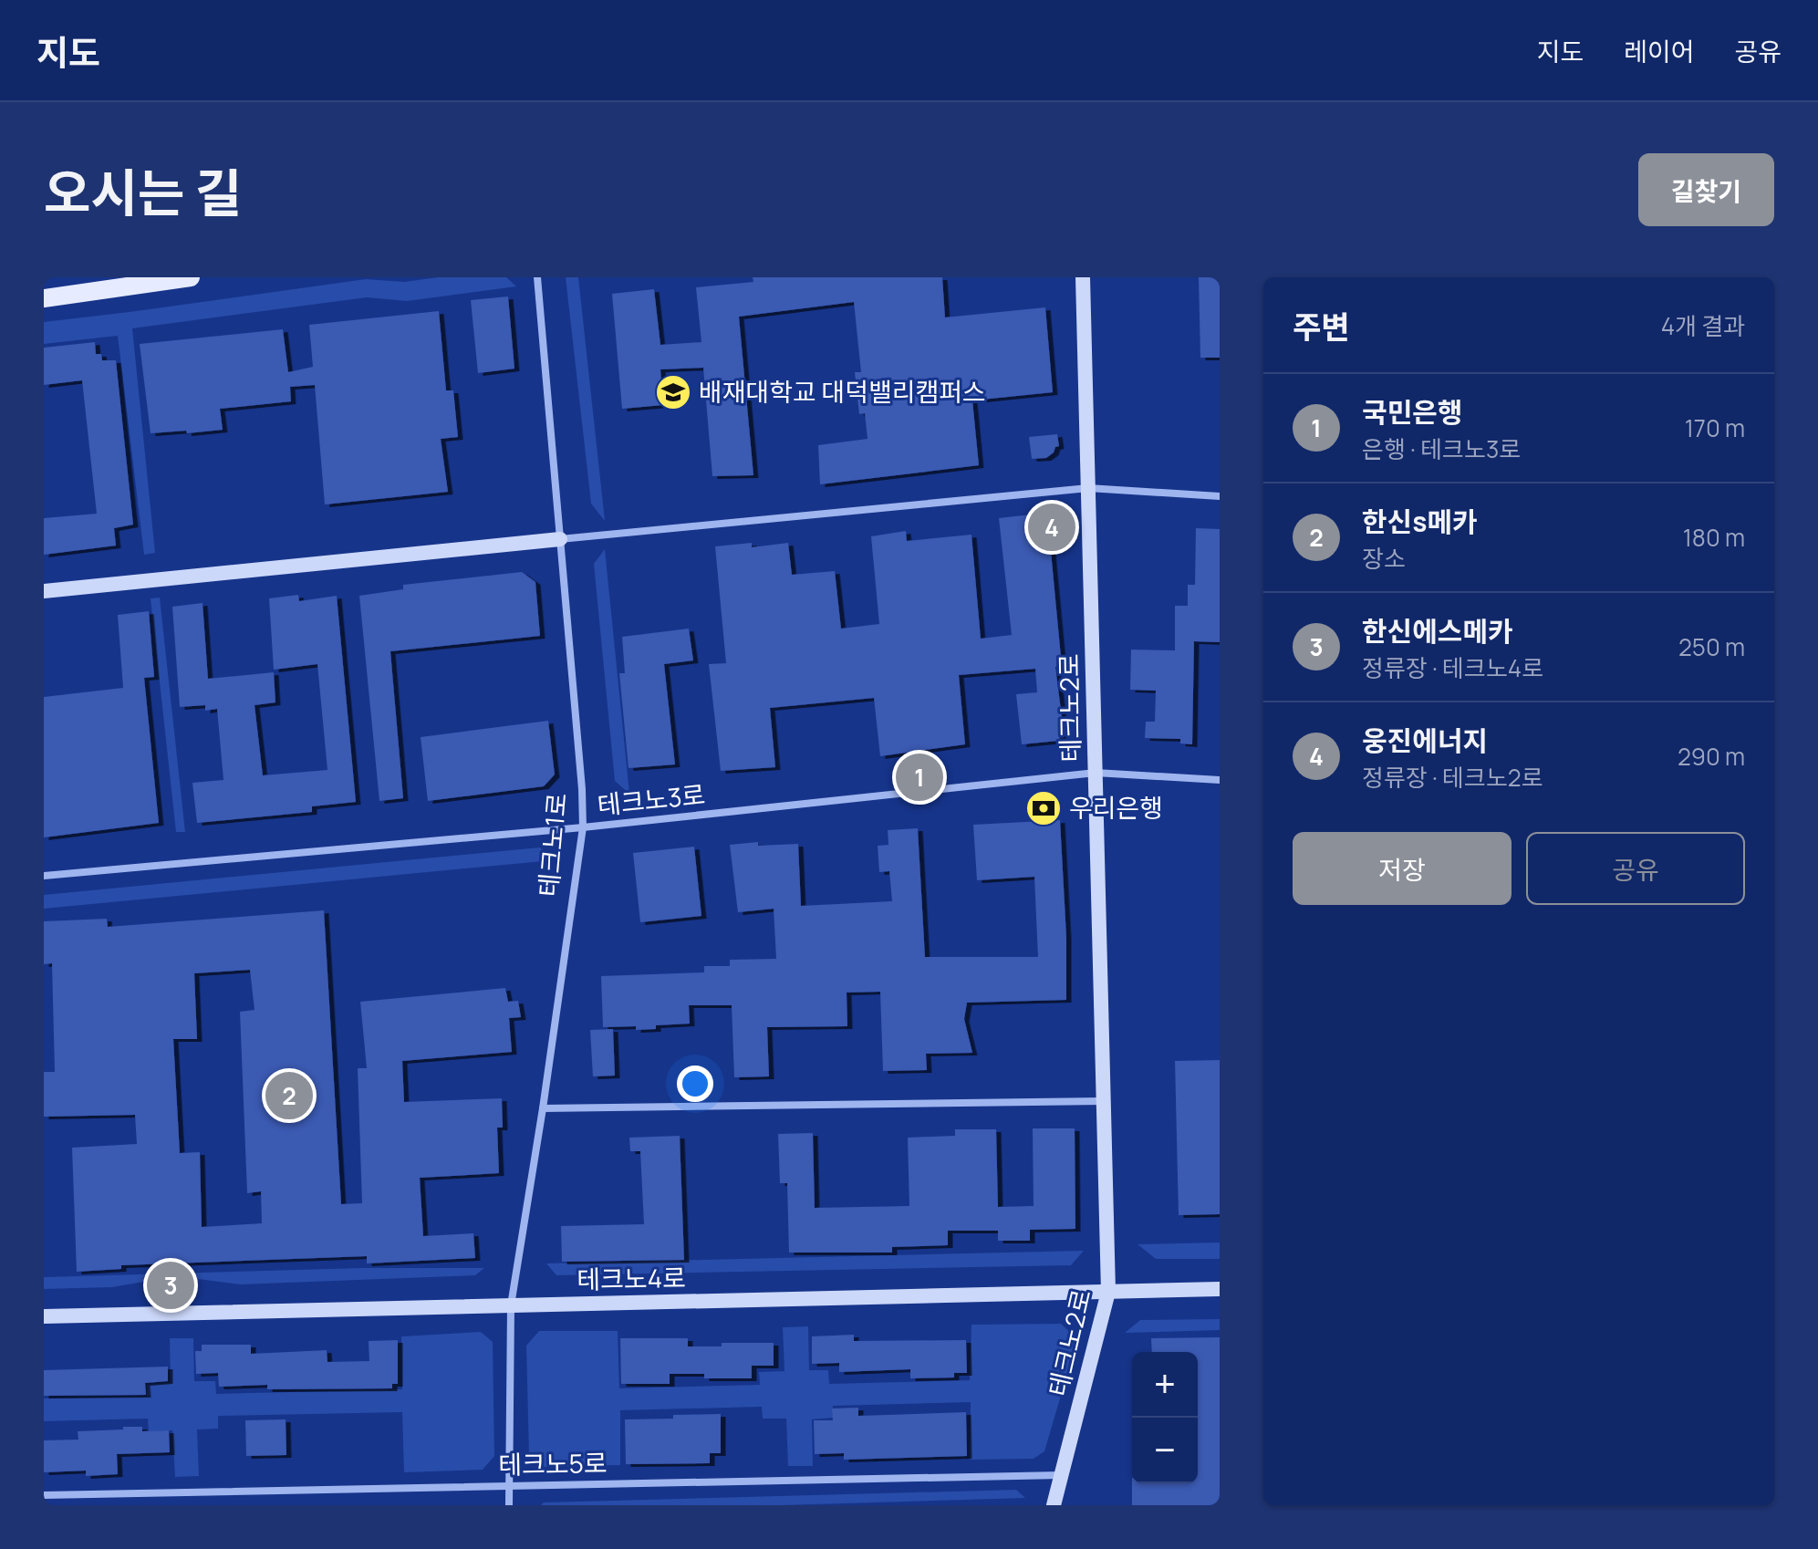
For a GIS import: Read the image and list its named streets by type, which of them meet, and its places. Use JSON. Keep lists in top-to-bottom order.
{
  "streets": {
    "main road": ["테크노2로", "테크노4로"],
    "street": ["테크노3로", "테크노1로", "테크노5로"]
  },
  "crossings": [
    ["테크노2로", "테크노3로"],
    ["테크노2로", "테크노4로"],
    ["테크노2로", "테크노5로"],
    ["테크노3로", "테크노1로"],
    ["테크노1로", "테크노4로"],
    ["테크노1로", "테크노5로"]
  ],
  "places": {
    "school or university": ["배재대학교 대덕밸리캠퍼스"],
    "bank": ["우리은행"]
  },
  "page": {
    "header": "지도",
    "nav": ["지도", "레이어", "공유"],
    "title": "오시는 길",
    "buttons": [
      "길찾기",
      ["저장", "공유"]
    ],
    "heading": ["주변", "4개 결과"],
    "list": [
      {
        "mark": "1",
        "name": "국민은행",
        "note": "은행 · 테크노3로",
        "value": "170 m"
      },
      {
        "mark": "2",
        "name": "한신s메카",
        "note": "장소",
        "value": "180 m"
      },
      {
        "mark": "3",
        "name": "한신에스메카",
        "note": "정류장 · 테크노4로",
        "value": "250 m"
      },
      {
        "mark": "4",
        "name": "웅진에너지",
        "note": "정류장 · 테크노2로",
        "value": "290 m"
      }
    ],
    "pins": [
      "4",
      "1",
      "2",
      "3"
    ],
    "map_buttons": ["+", "−"]
  }
}
